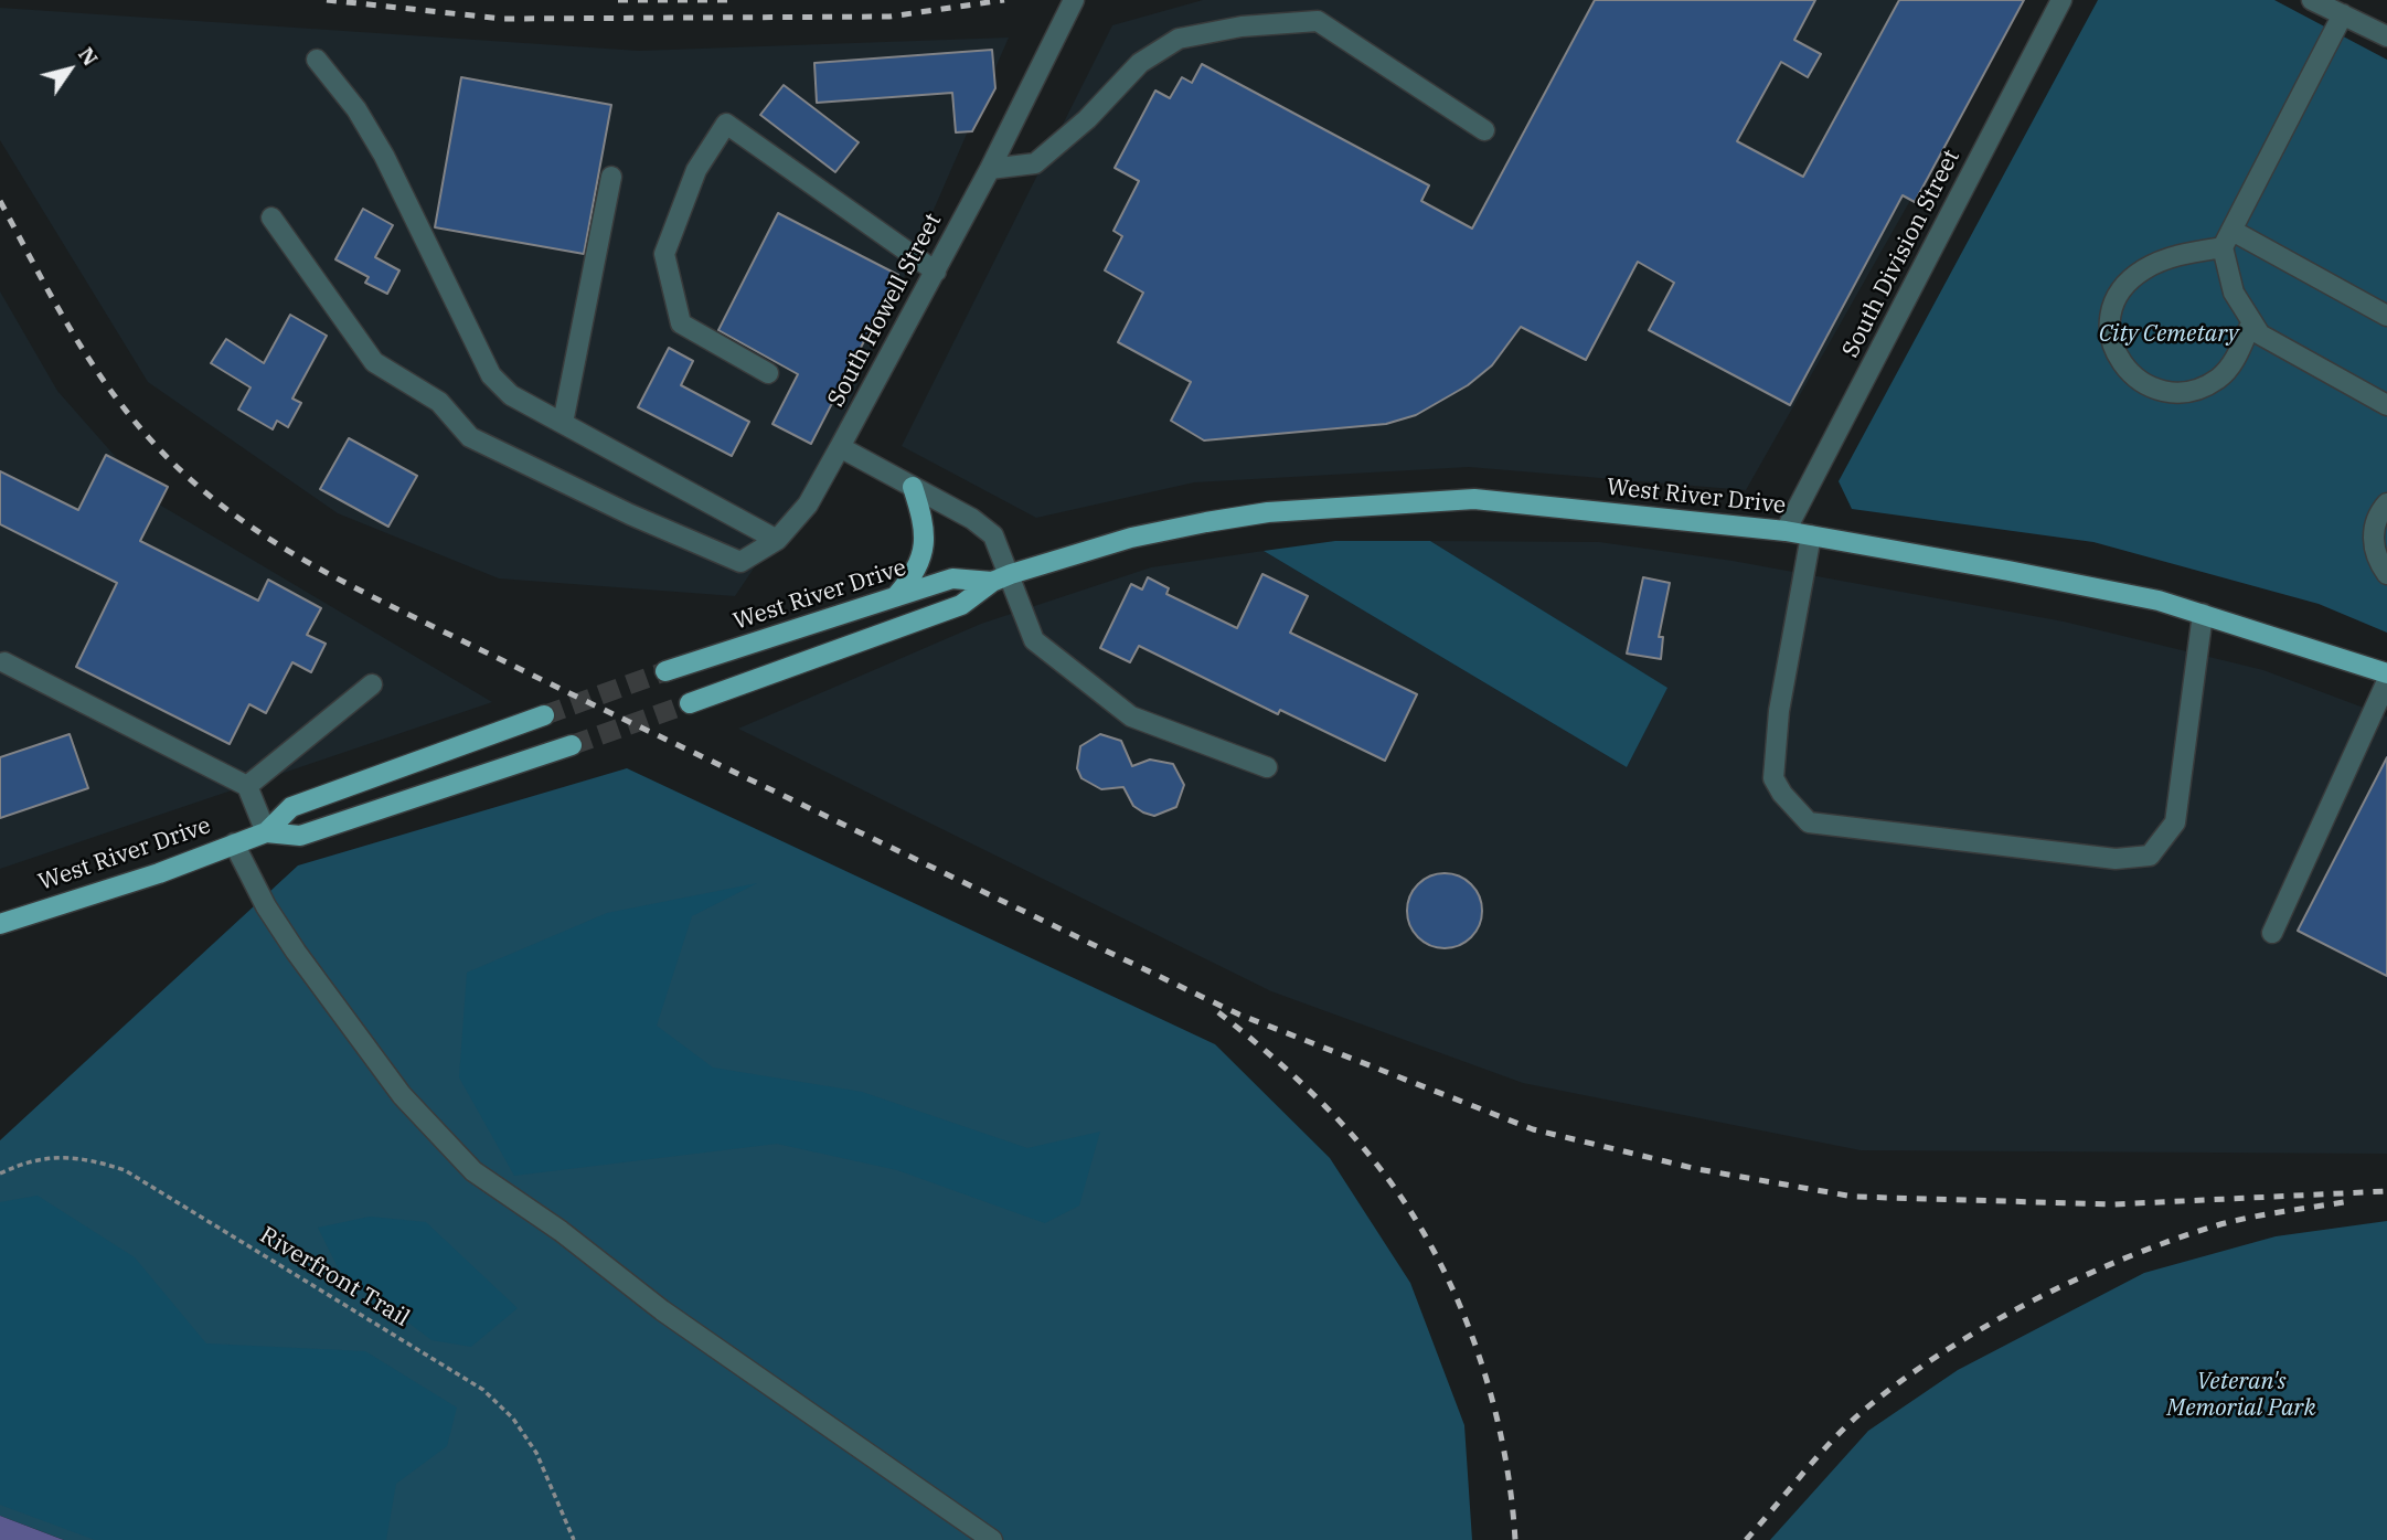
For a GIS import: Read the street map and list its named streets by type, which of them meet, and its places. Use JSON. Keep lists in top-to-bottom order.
{
  "streets": {
    "main road": ["West River Drive"],
    "street": ["South Division Street", "South Howell Street"],
    "path": ["Riverfront Trail"]
  },
  "crossings": [
    ["South Division Street", "West River Drive"]
  ],
  "parks": ["City Cemetary", "Veteran's Memorial Park"],
  "north": "top right"
}
